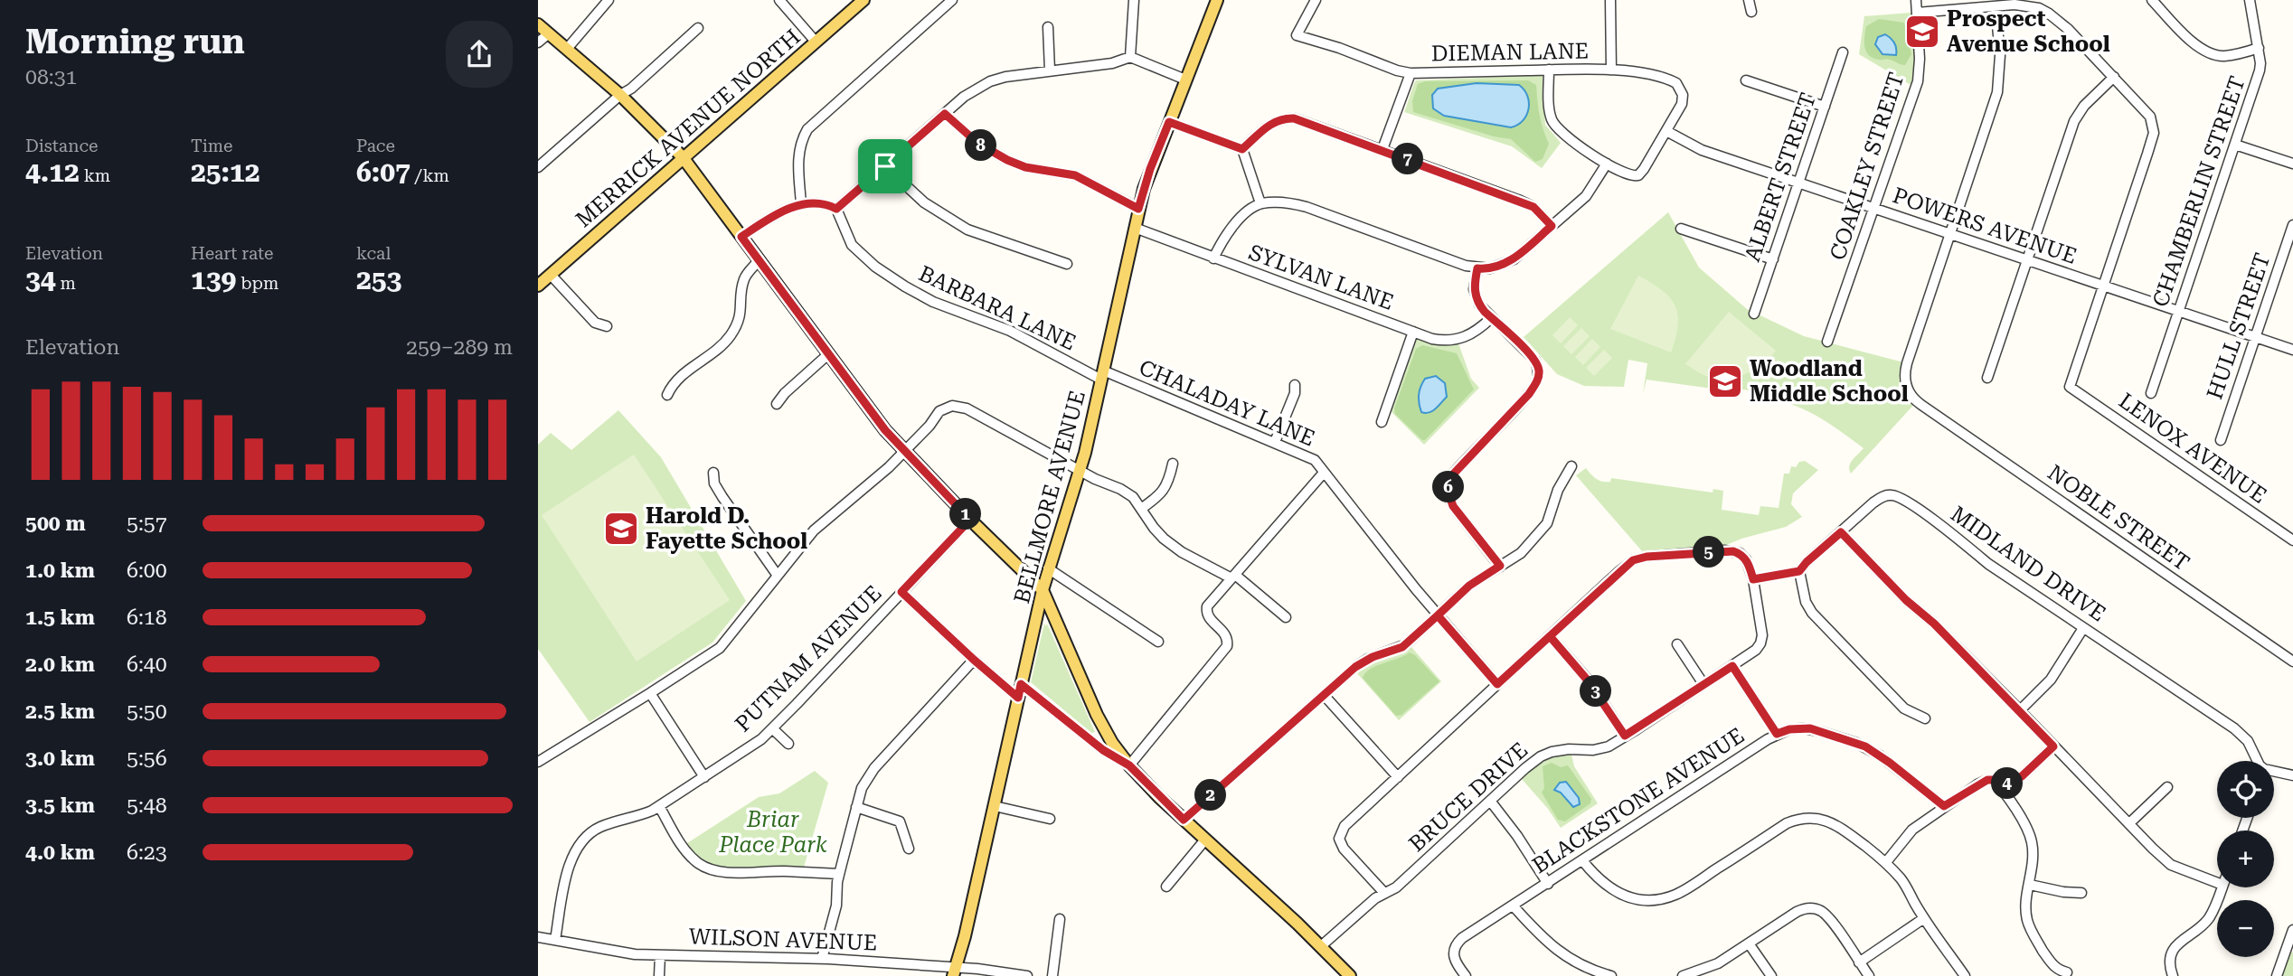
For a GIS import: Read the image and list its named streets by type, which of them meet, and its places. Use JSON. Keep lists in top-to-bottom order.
{
  "streets": {
    "main road": ["MERRICK AVENUE NORTH", "BELLMORE AVENUE"],
    "street": [
      "DIEMAN LANE",
      "COAKLEY STREET",
      "ALBERT STREET",
      "CHAMBERLIN STREET",
      "POWERS AVENUE",
      "SYLVAN LANE",
      "BARBARA LANE",
      "HULL STREET",
      "CHALADAY LANE",
      "LENOX AVENUE",
      "NOBLE STREET",
      "MIDLAND DRIVE",
      "PUTNAM AVENUE",
      "BRUCE DRIVE",
      "BLACKSTONE AVENUE",
      "WILSON AVENUE"
    ]
  },
  "crossings": [
    ["DIEMAN LANE", "POWERS AVENUE"],
    ["COAKLEY STREET", "POWERS AVENUE"],
    ["ALBERT STREET", "POWERS AVENUE"],
    ["CHAMBERLIN STREET", "POWERS AVENUE"],
    ["POWERS AVENUE", "HULL STREET"],
    ["POWERS AVENUE", "LENOX AVENUE"],
    ["POWERS AVENUE", "NOBLE STREET"],
    ["SYLVAN LANE", "BELLMORE AVENUE"],
    ["BARBARA LANE", "CHALADAY LANE"],
    ["BARBARA LANE", "BELLMORE AVENUE"],
    ["CHALADAY LANE", "BELLMORE AVENUE"],
    ["BELLMORE AVENUE", "WILSON AVENUE"],
    ["PUTNAM AVENUE", "WILSON AVENUE"]
  ],
  "parks": ["Briar Place Park"],
  "places": {
    "school or university": ["Prospect Avenue School", "Woodland Middle School", "Harold D. Fayette School"]
  },
  "page": {
    "heading": ["Morning run", "08:31"],
    "stats": [
      ["Distance", "4.12 km"],
      ["Time", "25:12"],
      ["Pace", "6:07 /km"],
      ["Elevation", "34 m"],
      ["Heart rate", "139 bpm"],
      ["kcal", "253"]
    ],
    "pins": [
      "8",
      "7",
      "6",
      "1",
      "5",
      "3",
      "4",
      "2"
    ],
    "chart": ["Elevation", "259–289 m"],
    "list": [
      {
        "name": "500 m",
        "note": "5:57"
      },
      {
        "name": "1.0 km",
        "note": "6:00"
      },
      {
        "name": "1.5 km",
        "note": "6:18"
      },
      {
        "name": "2.0 km",
        "note": "6:40"
      },
      {
        "name": "2.5 km",
        "note": "5:50"
      },
      {
        "name": "3.0 km",
        "note": "5:56"
      },
      {
        "name": "3.5 km",
        "note": "5:48"
      },
      {
        "name": "4.0 km",
        "note": "6:23"
      }
    ],
    "map_buttons": ["+", "−"]
  }
}
